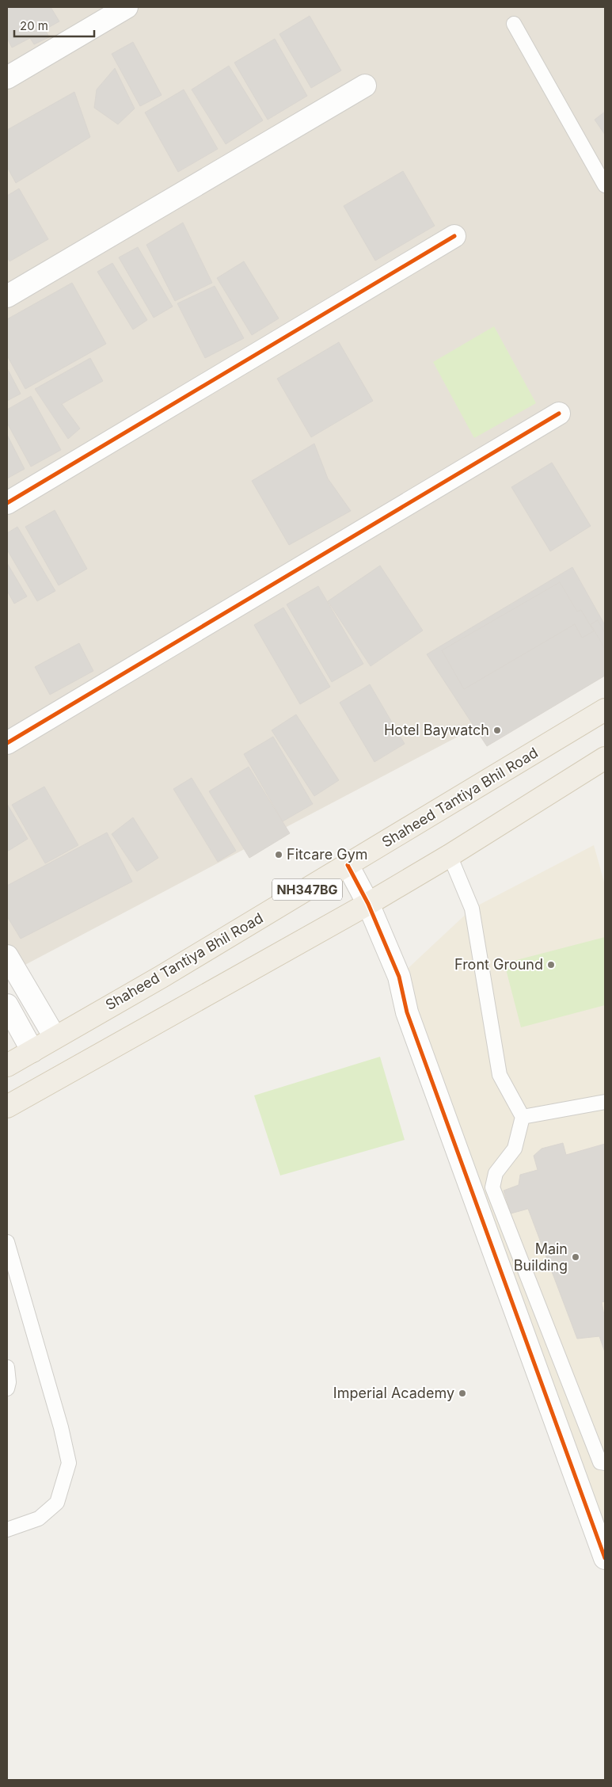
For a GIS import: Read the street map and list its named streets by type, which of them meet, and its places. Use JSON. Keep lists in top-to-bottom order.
{
  "streets": {
    "main road": ["Shaheed Tantiya Bhil Road", "NH347BG"]
  },
  "places": [
    "Hotel Baywatch",
    "Fitcare Gym",
    "Front Ground",
    "Main Building",
    "Imperial Academy"
  ],
  "scale_bar": "20 m"
}
